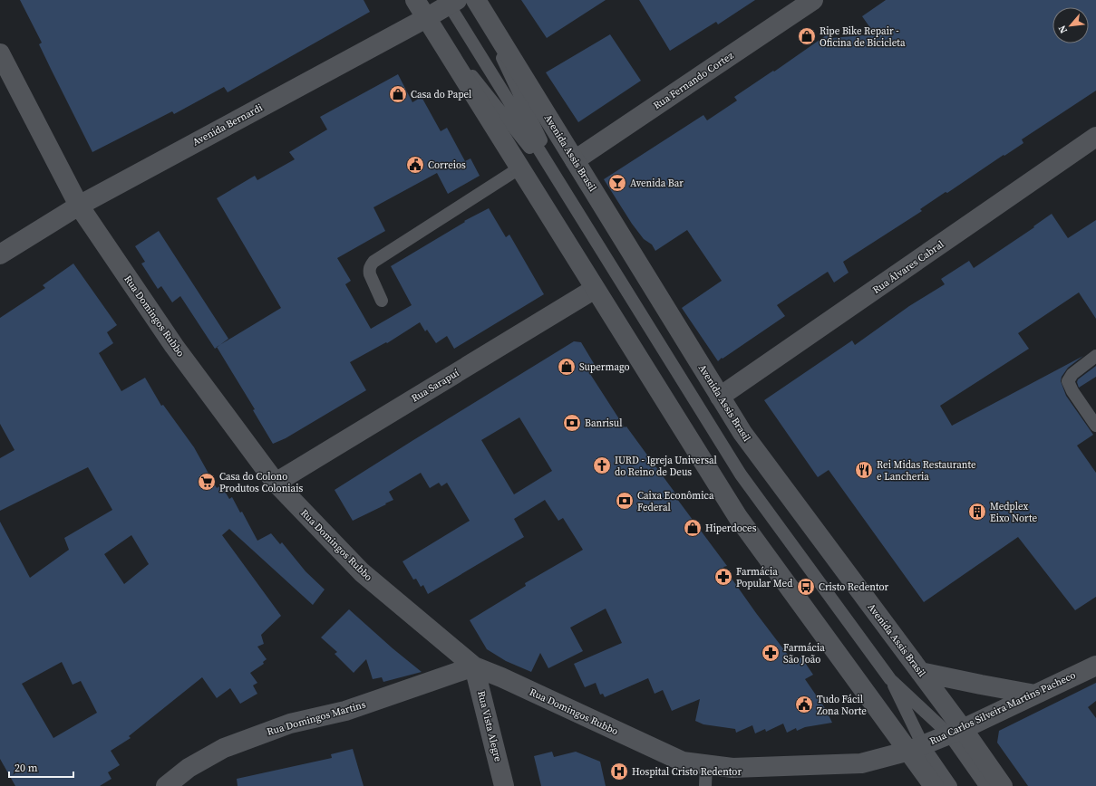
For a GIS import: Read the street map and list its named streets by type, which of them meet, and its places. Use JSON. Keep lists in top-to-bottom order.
{
  "streets": {
    "street": [
      "Rua Fernando Cortez",
      "Avenida Bernardi",
      "Avenida Assis Brasil",
      "Rua Álvares Cabral",
      "Rua Domingos Rubbo",
      "Rua Sarapuí",
      "Rua Carlos Silveira Martins Pacheco",
      "Rua Domingos Martins",
      "Rua Vista Alegre"
    ]
  },
  "crossings": [
    ["Rua Fernando Cortez", "Avenida Assis Brasil"],
    ["Avenida Bernardi", "Rua Domingos Rubbo"],
    ["Avenida Assis Brasil", "Rua Álvares Cabral"],
    ["Avenida Assis Brasil", "Rua Carlos Silveira Martins Pacheco"],
    ["Rua Domingos Rubbo", "Rua Sarapuí"],
    ["Rua Domingos Rubbo", "Rua Carlos Silveira Martins Pacheco"],
    ["Rua Domingos Rubbo", "Rua Domingos Martins"],
    ["Rua Domingos Rubbo", "Rua Vista Alegre"],
    ["Rua Domingos Martins", "Rua Vista Alegre"]
  ],
  "places": {
    "shop": [
      "Ripe Bike Repair - Oficina de Bicicleta",
      "Casa do Papel",
      "Supermago",
      "Hiperdoces"
    ],
    "public building": ["Correios", "Tudo Fácil Zona Norte"],
    "bar": ["Avenida Bar"],
    "bank": ["Banrisul", "Caixa Econômica Federal"],
    "church": ["IURD - Igreja Universal do Reino de Deus"],
    "restaurant": ["Rei Midas Restaurante e Lancheria"],
    "supermarket": ["Casa do Colono Produtos Coloniais"],
    "building": ["Medplex Eixo Norte"],
    "pharmacy": ["Farmácia Popular Med", "Farmácia São João"],
    "bus stop": ["Cristo Redentor"],
    "hospital": ["Hospital Cristo Redentor"]
  },
  "scale_bar": "20 m",
  "north": "bottom left"
}
